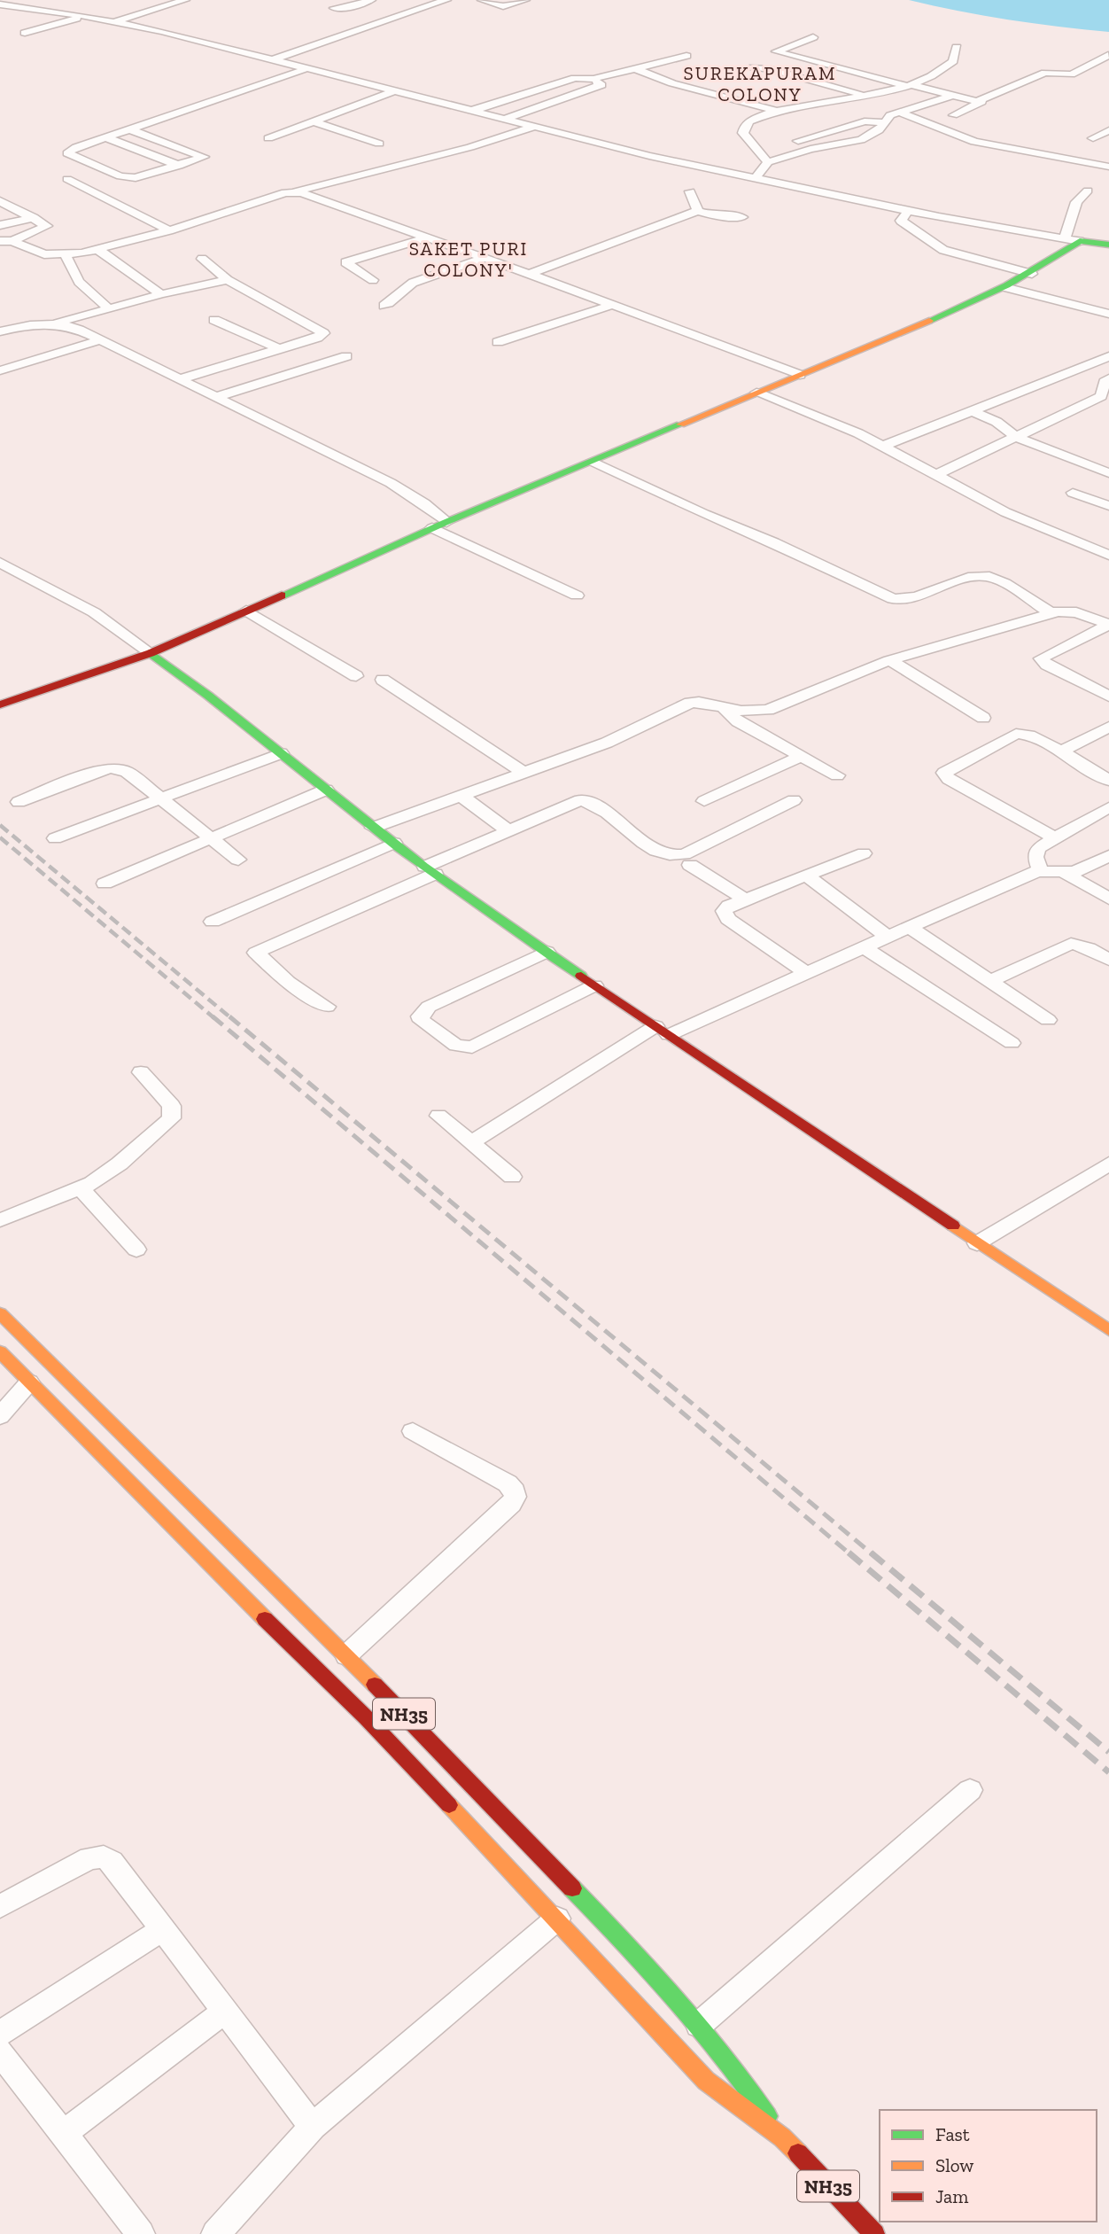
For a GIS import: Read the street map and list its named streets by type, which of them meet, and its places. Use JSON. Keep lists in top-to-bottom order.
{
  "streets": {
    "main road": ["NH35"]
  },
  "districts": ["SUREKAPURAM COLONY", "SAKET PURI COLONY'"],
  "legend": ["Fast", "Slow", "Jam"]
}
